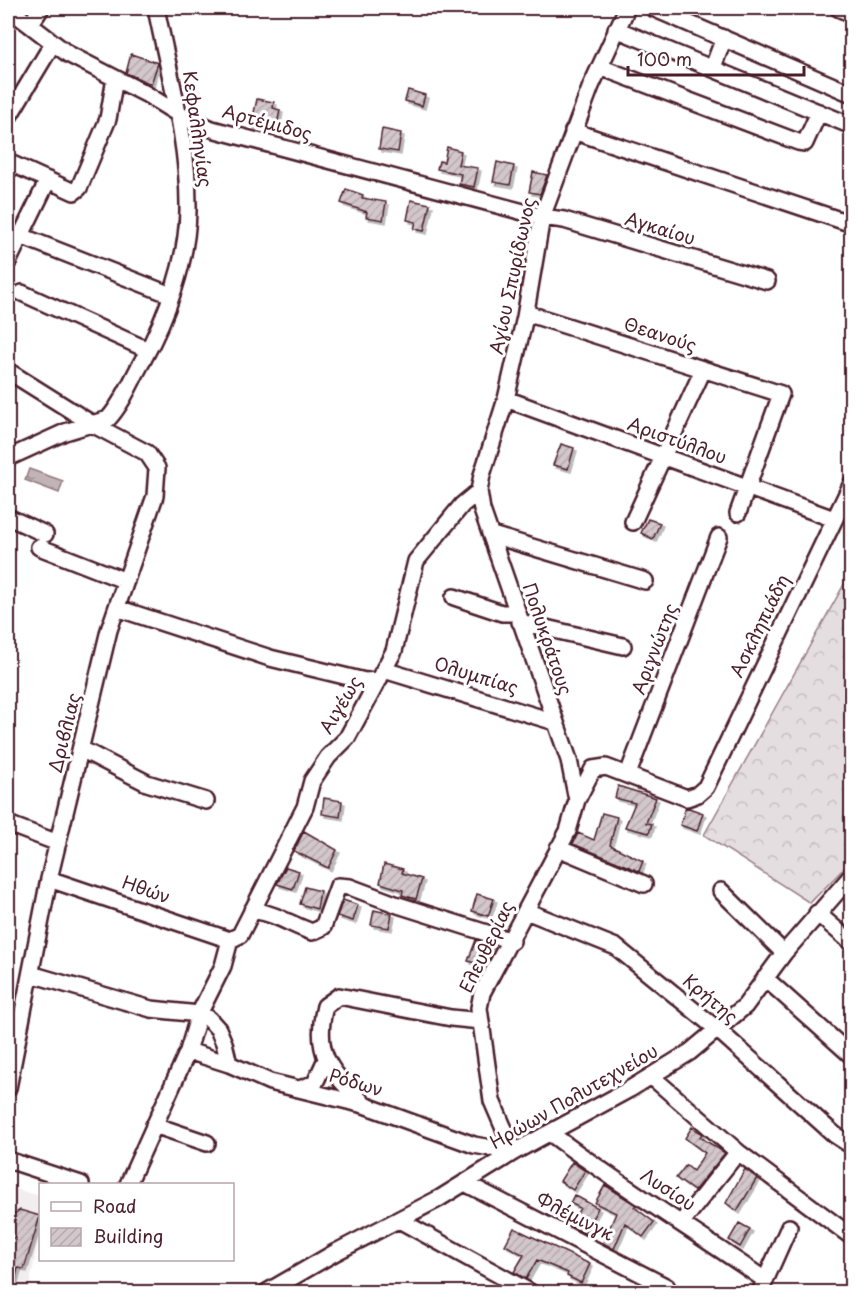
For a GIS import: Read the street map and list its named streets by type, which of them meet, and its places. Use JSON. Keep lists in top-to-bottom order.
{
  "streets": {
    "street": [
      "Αρτέμιδος",
      "Κεφαλληνίας",
      "Αγκαίου",
      "Αγίου Σπυρίδωνος",
      "Θεανούς",
      "Αριστύλλου",
      "Ασκληπιάδη",
      "Πολυκράτους",
      "Αριγνώτης",
      "Ολυμπίας",
      "Αιγέως",
      "Δριβλιας",
      "Ηθών",
      "Ελευθερίας",
      "Κρήτης",
      "Ρόδων",
      "Ηρώων Πολυτεχνείου",
      "Λυσίου",
      "Φλέμινγκ"
    ]
  },
  "crossings": [
    ["Αρτέμιδος", "Κεφαλληνίας"],
    ["Αρτέμιδος", "Αγκαίου"],
    ["Αρτέμιδος", "Αγίου Σπυρίδωνος"],
    ["Κεφαλληνίας", "Δριβλιας"],
    ["Αγκαίου", "Αγίου Σπυρίδωνος"],
    ["Αγίου Σπυρίδωνος", "Θεανούς"],
    ["Αγίου Σπυρίδωνος", "Αριστύλλου"],
    ["Αγίου Σπυρίδωνος", "Πολυκράτους"],
    ["Αγίου Σπυρίδωνος", "Αιγέως"],
    ["Θεανούς", "Αριστύλλου"],
    ["Αριστύλλου", "Ασκληπιάδη"],
    ["Ασκληπιάδη", "Αριγνώτης"],
    ["Ασκληπιάδη", "Ελευθερίας"],
    ["Πολυκράτους", "Ολυμπίας"],
    ["Πολυκράτους", "Αιγέως"],
    ["Πολυκράτους", "Ελευθερίας"],
    ["Αριγνώτης", "Ελευθερίας"],
    ["Ολυμπίας", "Αιγέως"],
    ["Ολυμπίας", "Δριβλιας"],
    ["Αιγέως", "Ηθών"],
    ["Αιγέως", "Ρόδων"],
    ["Δριβλιας", "Ηθών"],
    ["Ελευθερίας", "Κρήτης"],
    ["Ελευθερίας", "Ρόδων"],
    ["Ελευθερίας", "Ηρώων Πολυτεχνείου"],
    ["Κρήτης", "Ηρώων Πολυτεχνείου"],
    ["Ρόδων", "Ηρώων Πολυτεχνείου"],
    ["Ηρώων Πολυτεχνείου", "Λυσίου"],
    ["Ηρώων Πολυτεχνείου", "Φλέμινγκ"]
  ],
  "legend": ["Road", "Building"],
  "scale_bar": "100 m"
}
